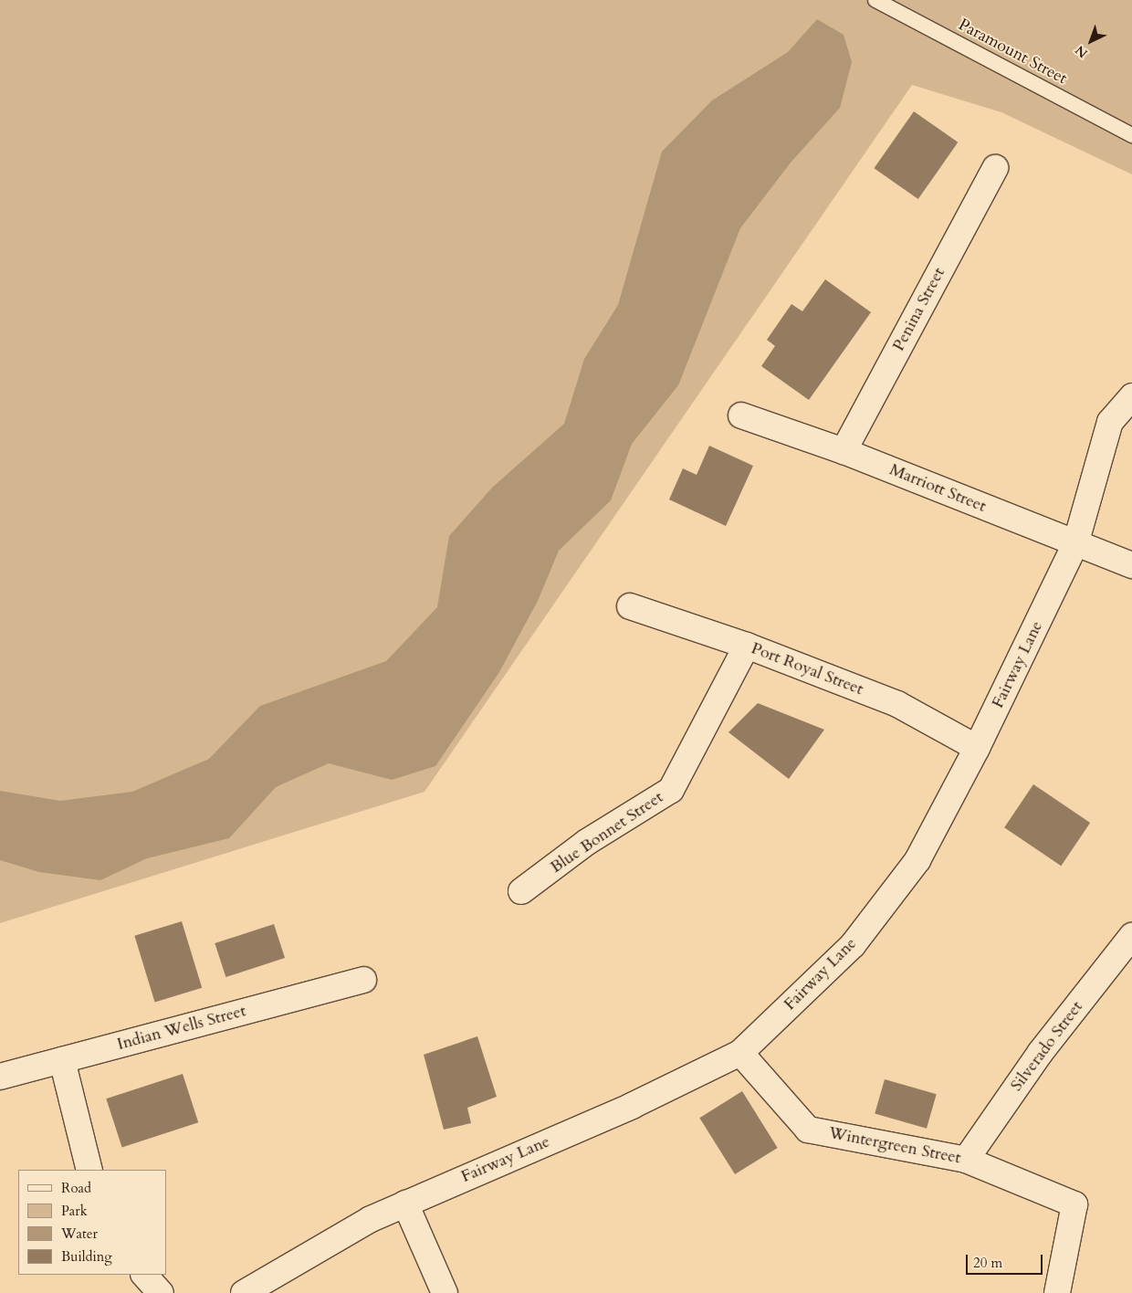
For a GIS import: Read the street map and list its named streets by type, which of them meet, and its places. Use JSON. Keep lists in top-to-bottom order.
{
  "streets": {
    "street": [
      "Penina Street",
      "Marriott Street",
      "Fairway Lane",
      "Port Royal Street",
      "Blue Bonnet Street",
      "Indian Wells Street",
      "Silverado Street",
      "Wintergreen Street"
    ],
    "lane": ["Paramount Street"]
  },
  "crossings": [
    ["Penina Street", "Marriott Street"],
    ["Marriott Street", "Fairway Lane"],
    ["Fairway Lane", "Port Royal Street"],
    ["Fairway Lane", "Wintergreen Street"],
    ["Port Royal Street", "Blue Bonnet Street"],
    ["Silverado Street", "Wintergreen Street"]
  ],
  "legend": [
    "Road",
    "Park",
    "Water",
    "Building"
  ],
  "scale_bar": "20 m",
  "north": "bottom left"
}
